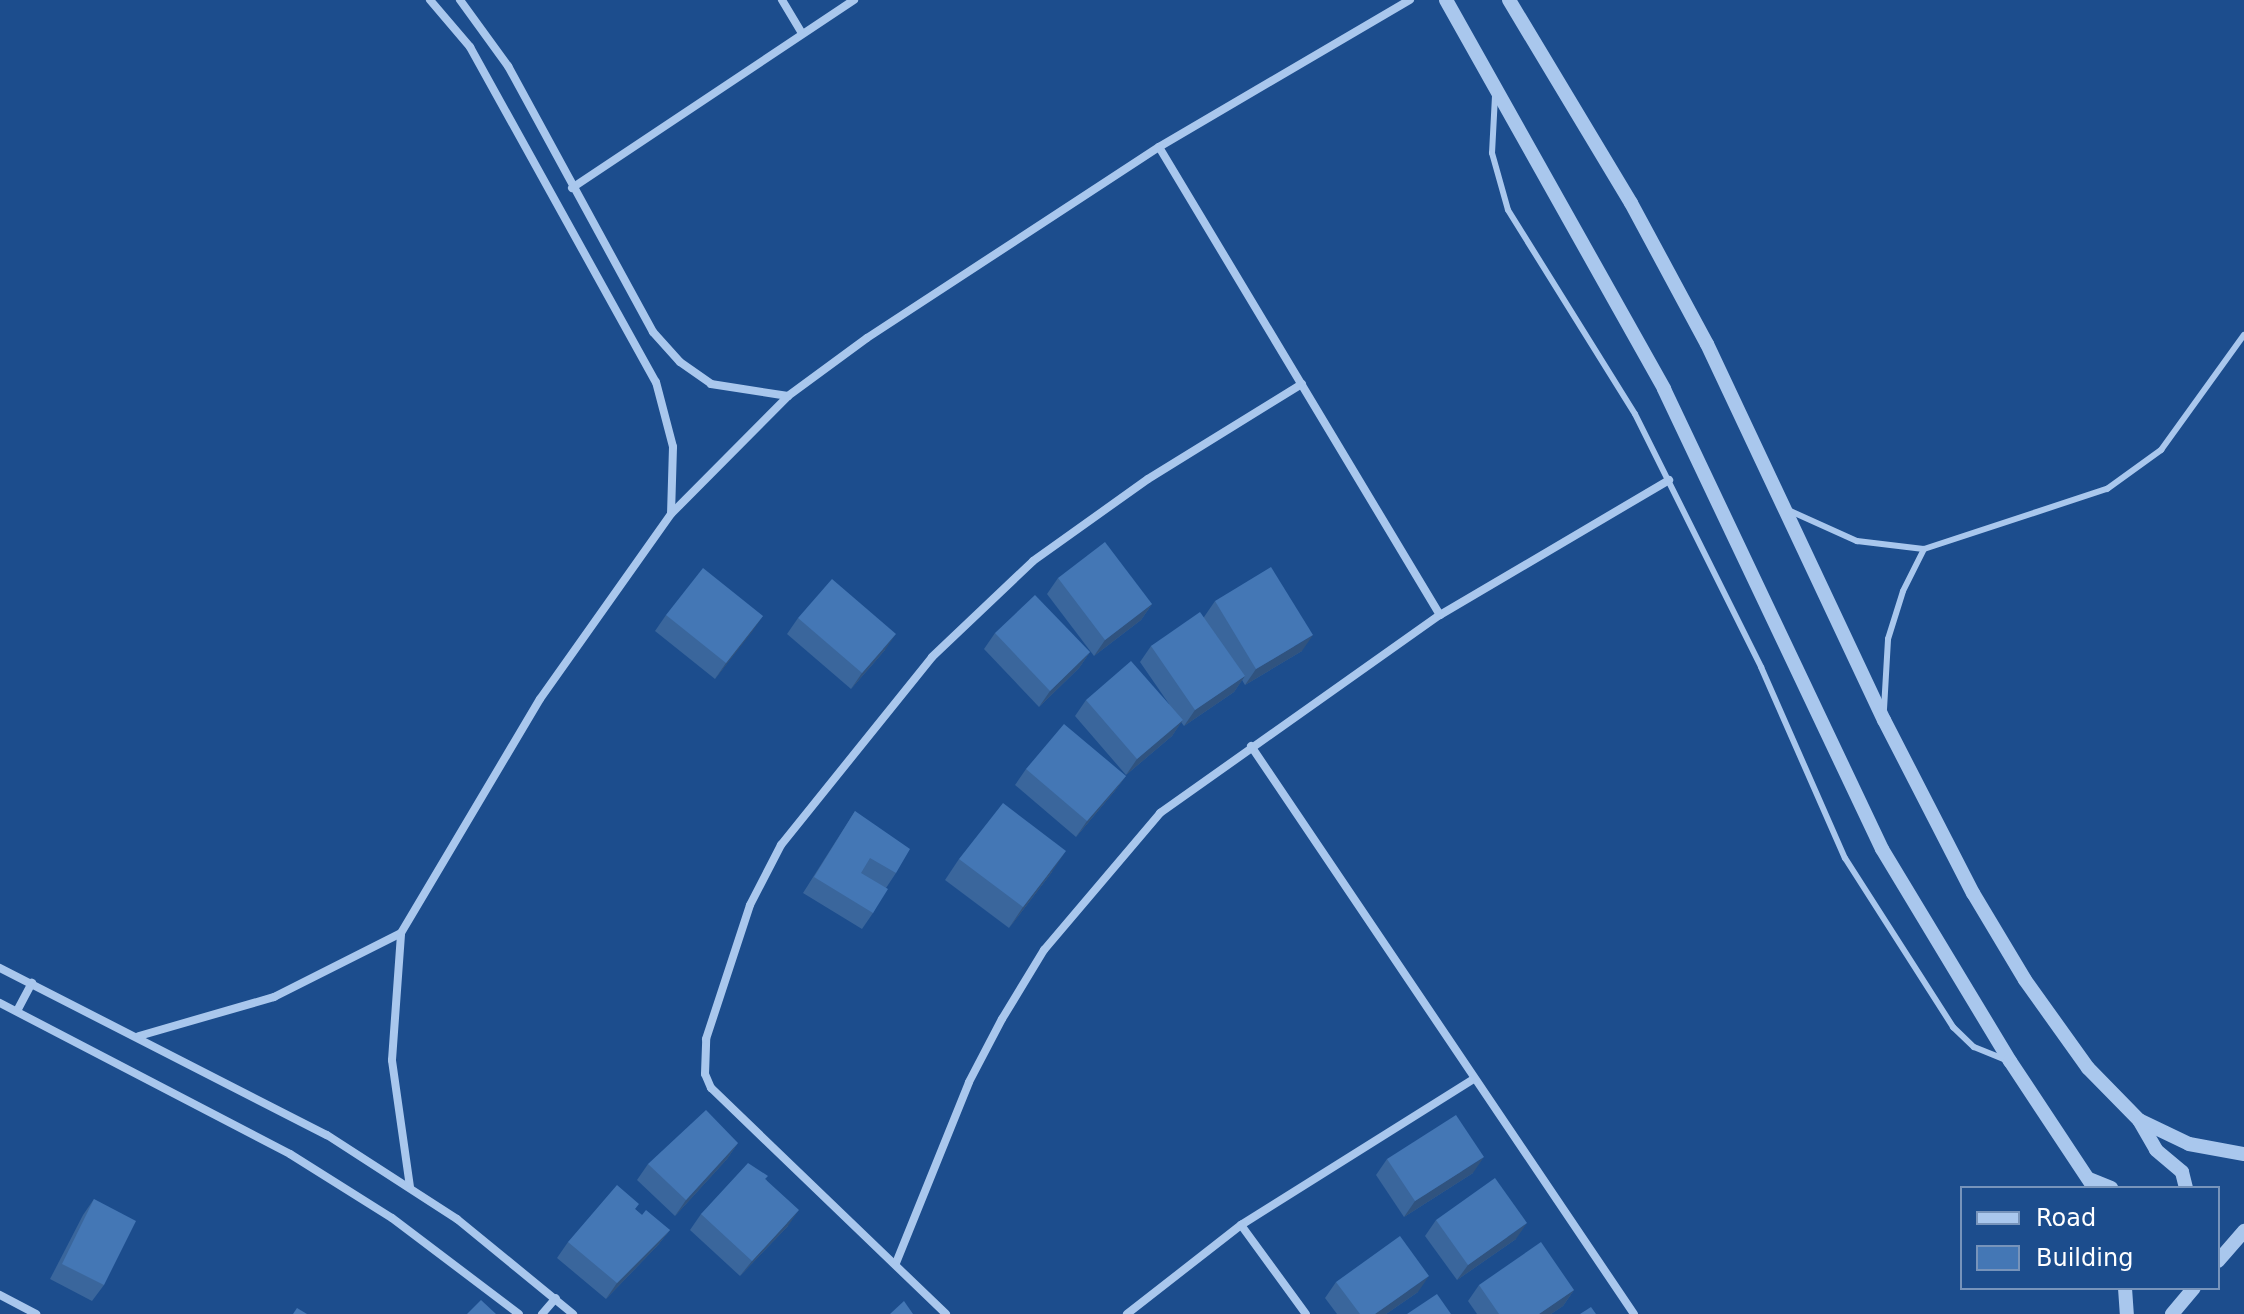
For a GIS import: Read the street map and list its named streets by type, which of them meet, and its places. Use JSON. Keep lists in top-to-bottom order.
{
  "legend": ["Road", "Building"]
}
